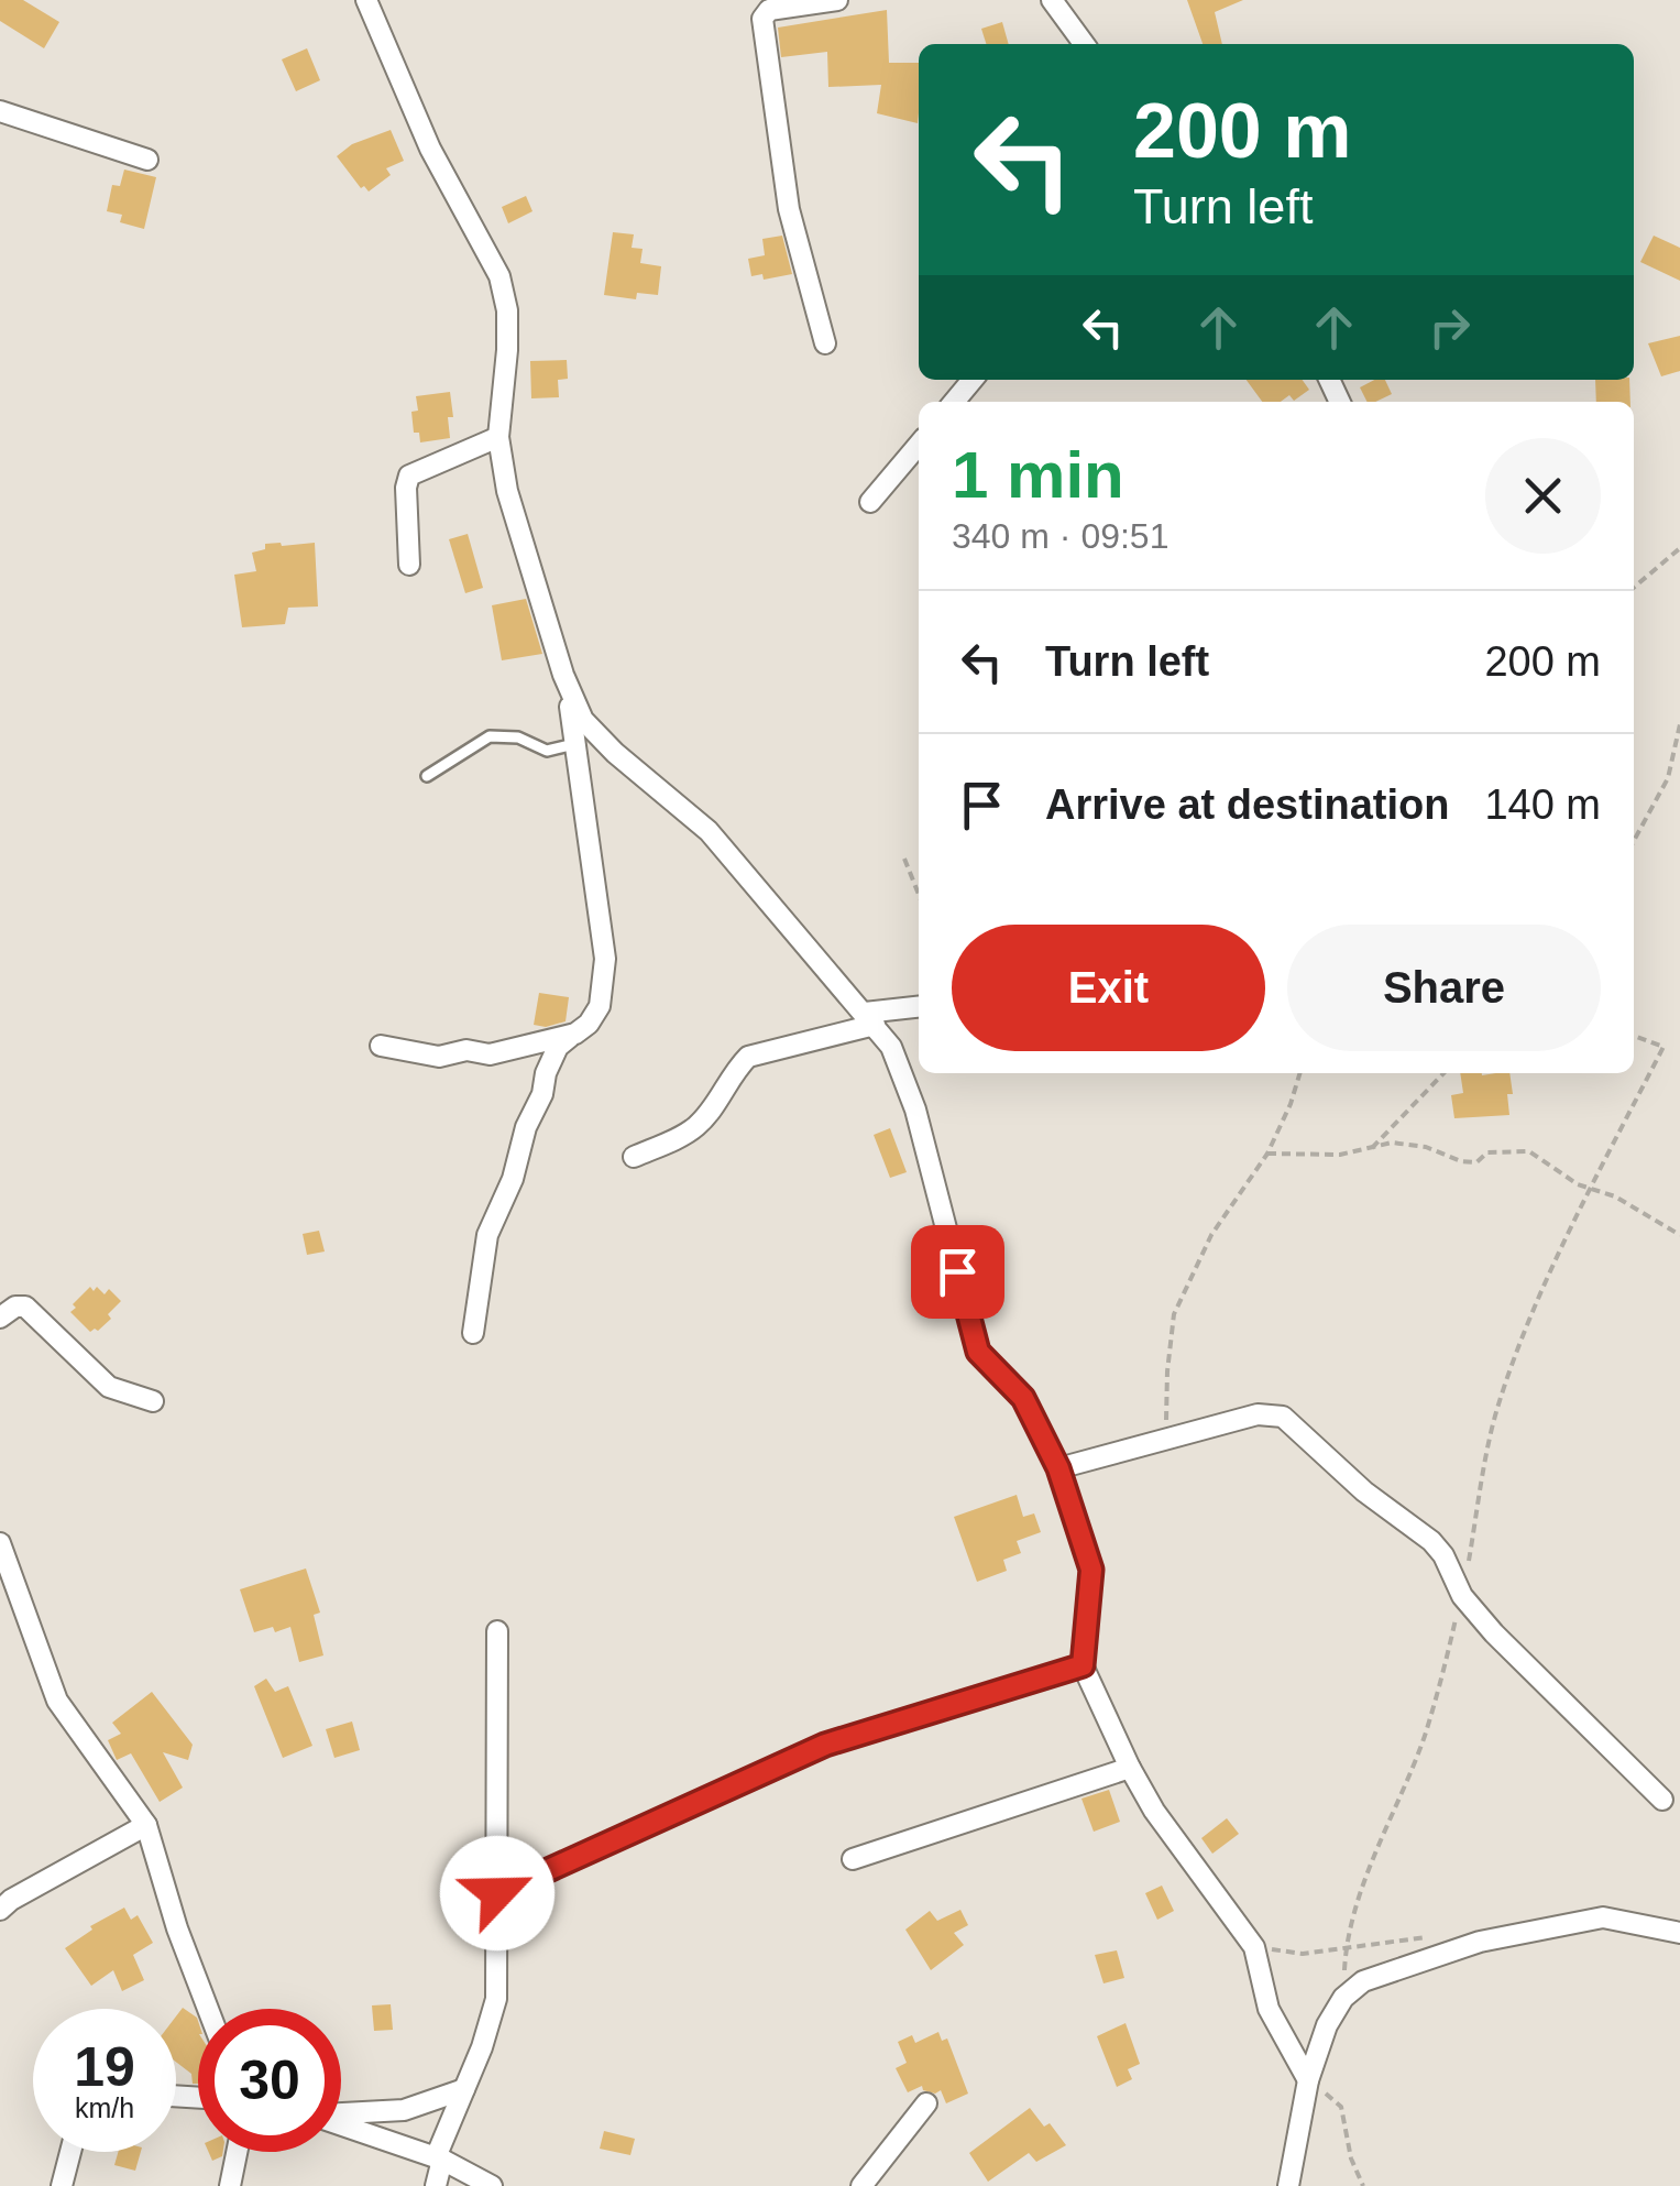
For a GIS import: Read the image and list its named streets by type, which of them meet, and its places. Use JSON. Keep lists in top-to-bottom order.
{
  "page": {
    "turn": ["200 m", "Turn left"],
    "heading": ["1 min", "340 m · 09:51"],
    "list": [
      {
        "name": "Turn left",
        "value": "200 m"
      },
      {
        "name": "Arrive at destination",
        "value": "140 m"
      }
    ],
    "buttons": ["Exit", "Share"],
    "speed": "19 km/h",
    "limit": "30"
  }
}
